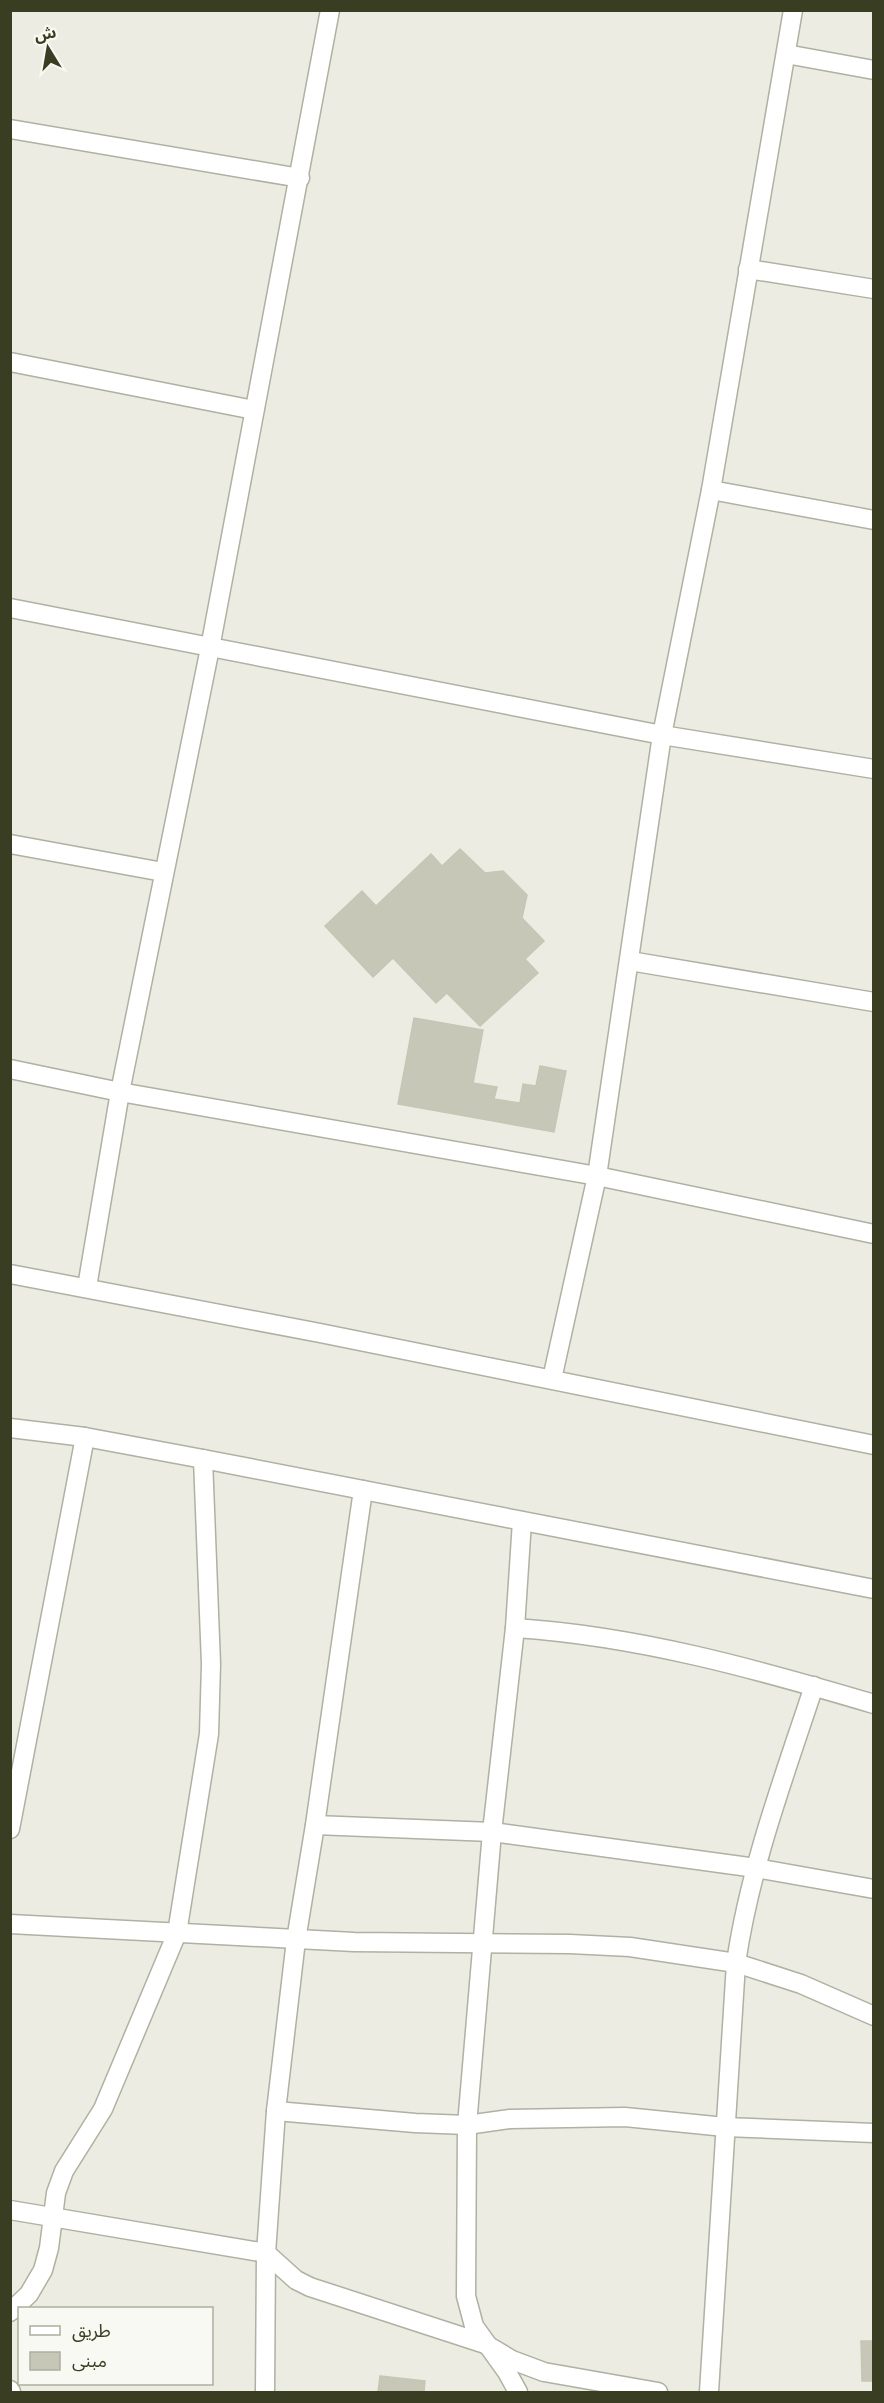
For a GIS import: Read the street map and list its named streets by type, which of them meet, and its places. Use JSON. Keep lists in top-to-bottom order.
{
  "legend": ["طريق", "مبنى"],
  "north": "top"
}
